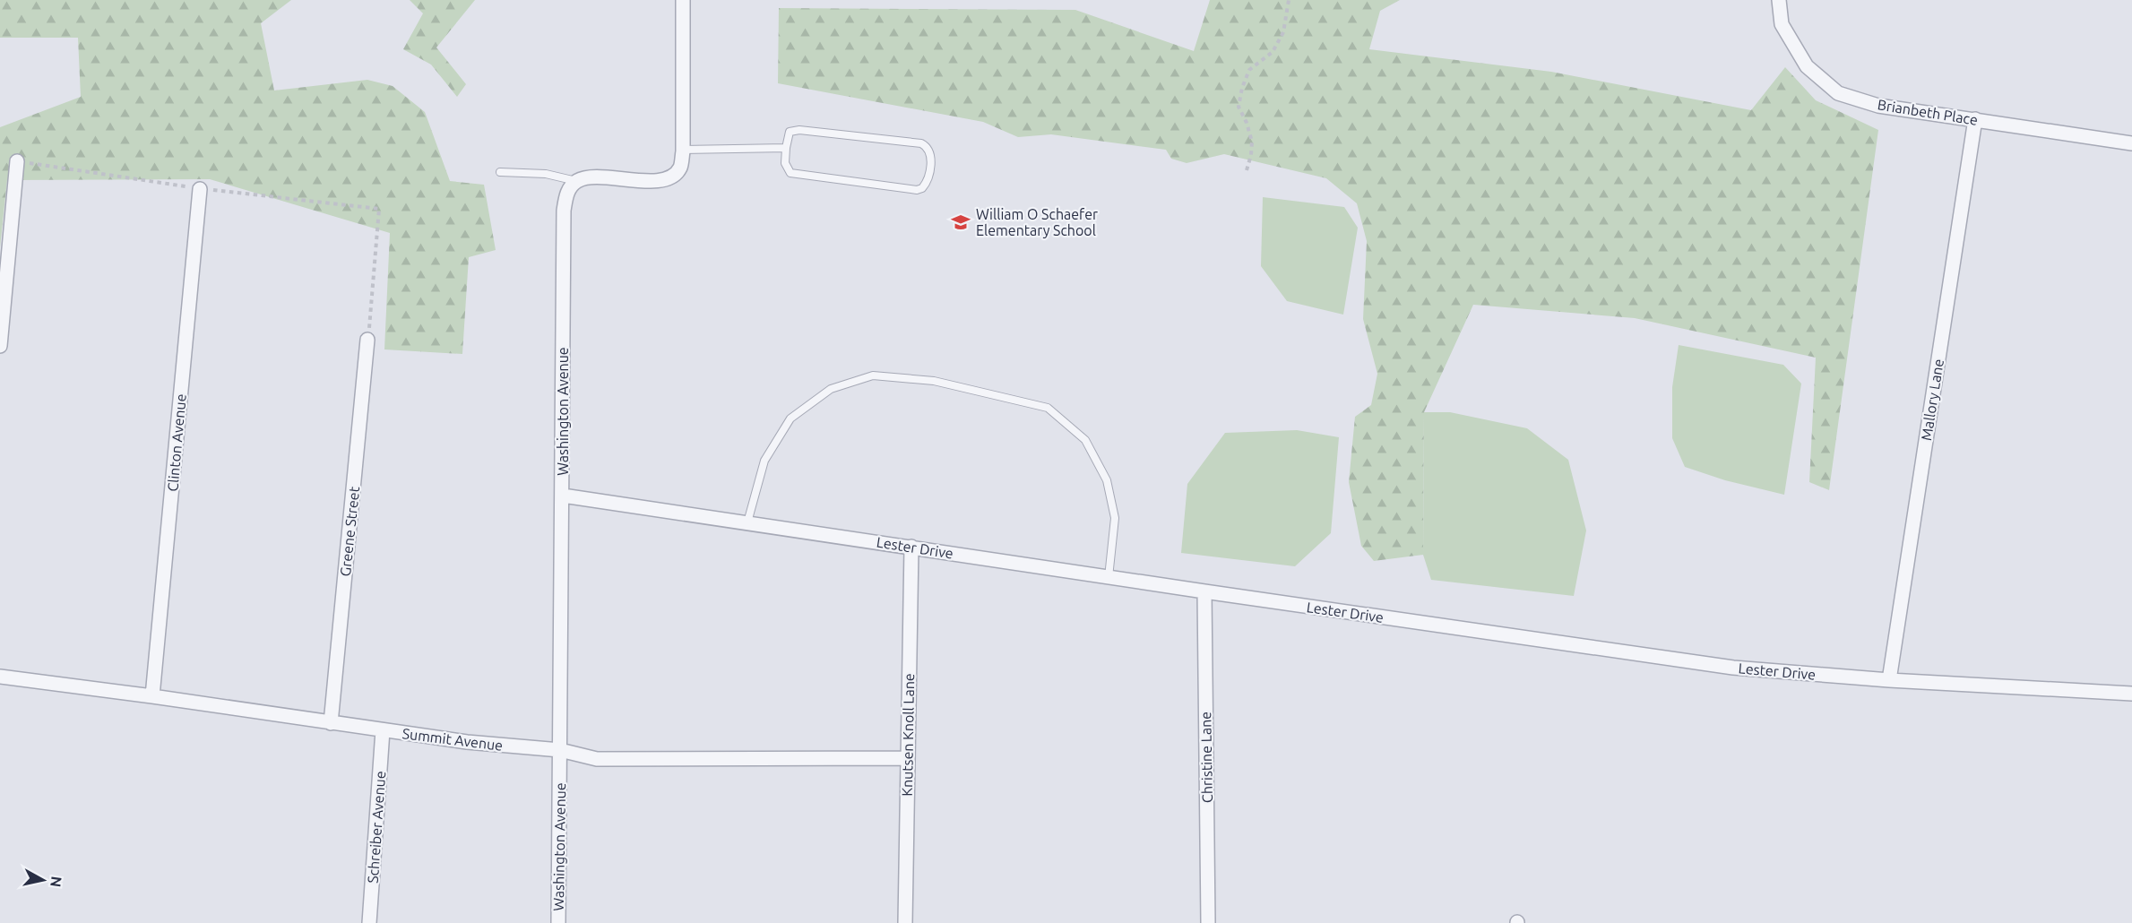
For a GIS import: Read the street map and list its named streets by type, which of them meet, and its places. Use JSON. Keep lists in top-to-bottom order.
{
  "streets": {
    "street": [
      "Brianbeth Place",
      "Mallory Lane",
      "Washington Avenue",
      "Clinton Avenue",
      "Greene Street",
      "Lester Drive",
      "Knutsen Knoll Lane",
      "Summit Avenue",
      "Christine Lane",
      "Schreiber Avenue"
    ]
  },
  "crossings": [
    ["Brianbeth Place", "Mallory Lane"],
    ["Mallory Lane", "Lester Drive"],
    ["Washington Avenue", "Lester Drive"],
    ["Washington Avenue", "Summit Avenue"],
    ["Clinton Avenue", "Summit Avenue"],
    ["Greene Street", "Summit Avenue"],
    ["Lester Drive", "Knutsen Knoll Lane"],
    ["Lester Drive", "Christine Lane"],
    ["Knutsen Knoll Lane", "Summit Avenue"],
    ["Summit Avenue", "Schreiber Avenue"]
  ],
  "places": {
    "school or university": ["William O Schaefer Elementary School"]
  },
  "north": "right"
}
